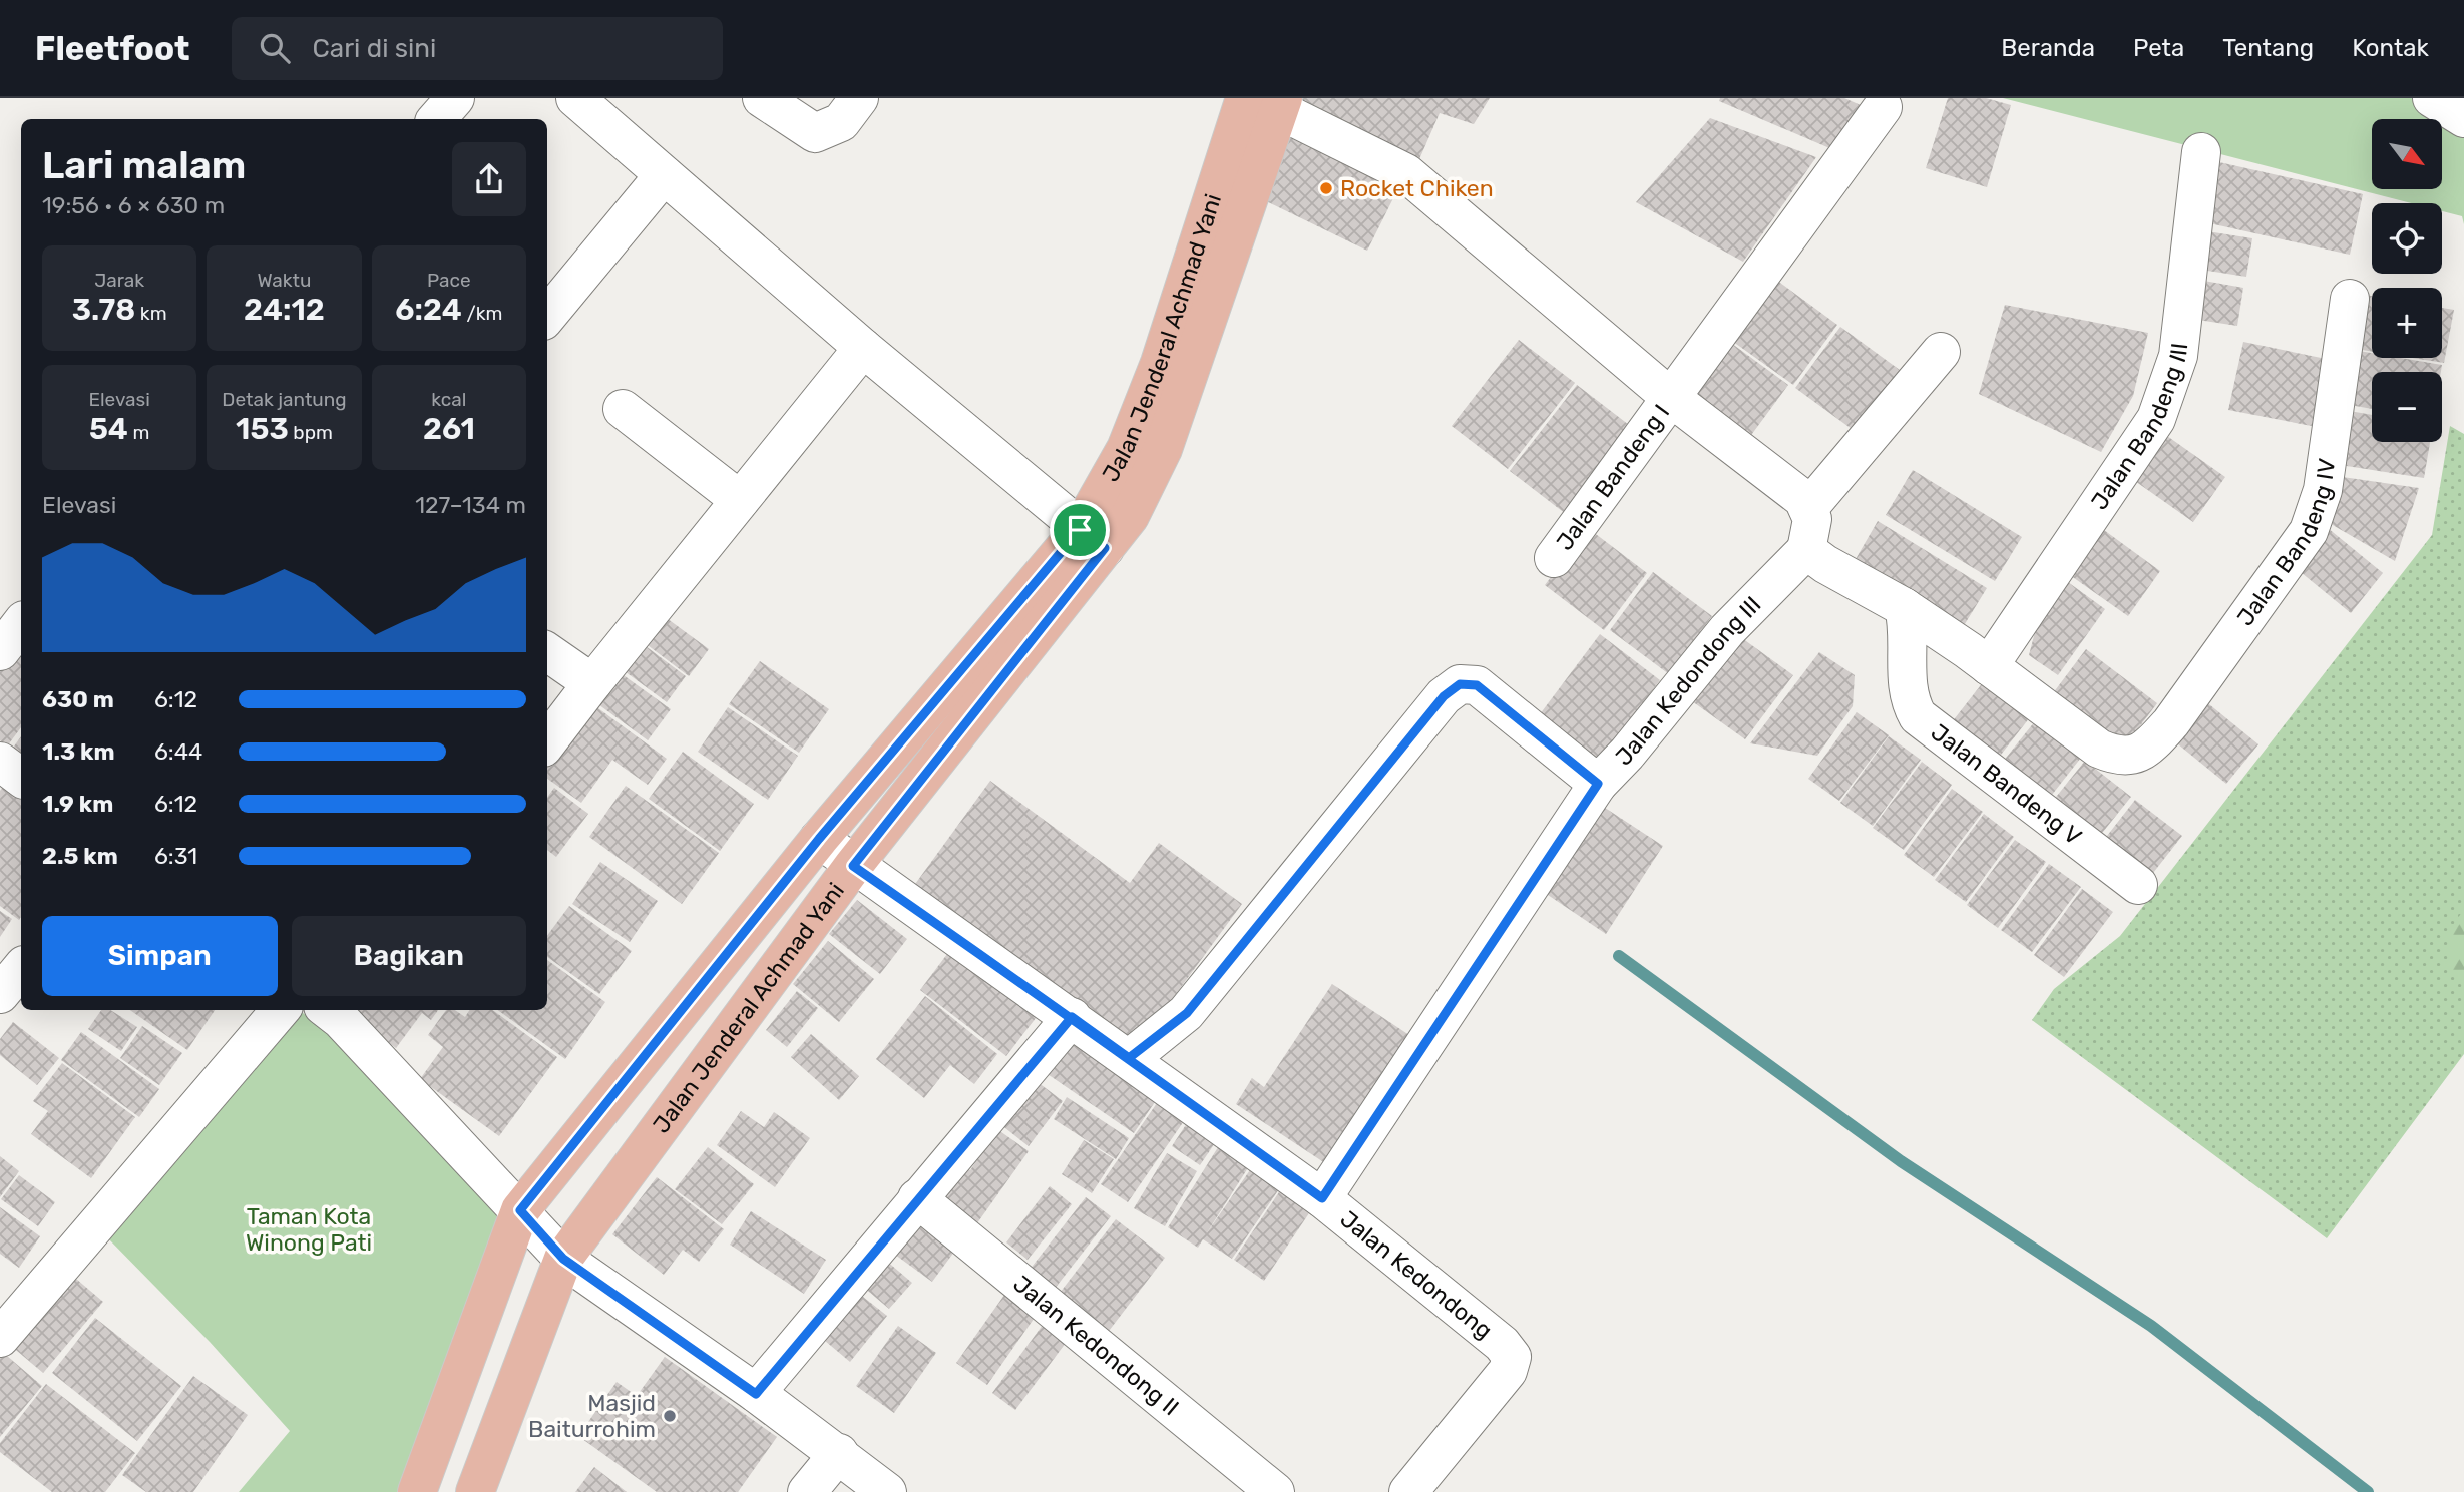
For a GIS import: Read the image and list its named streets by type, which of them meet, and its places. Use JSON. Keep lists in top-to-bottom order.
{
  "streets": {
    "main road": ["Jalan Jenderal Achmad Yani"],
    "street": [
      "Jalan Bandeng III",
      "Jalan Bandeng I",
      "Jalan Bandeng IV",
      "Jalan Kedondong III",
      "Jalan Bandeng V",
      "Jalan Kedondong",
      "Jalan Kedondong II"
    ]
  },
  "crossings": [
    ["Jalan Jenderal Achmad Yani", "Jalan Kedondong"],
    ["Jalan Bandeng III", "Jalan Bandeng IV"],
    ["Jalan Kedondong III", "Jalan Kedondong"]
  ],
  "parks": ["Taman Kota Winong Pati"],
  "places": ["Rocket Chiken", "Masjid Baiturrohim"],
  "north": "bottom right",
  "page": {
    "header": "Fleetfoot",
    "search": "Cari di sini",
    "nav": [
      "Beranda",
      "Peta",
      "Tentang",
      "Kontak"
    ],
    "map_buttons": ["+", "−"],
    "heading": ["Lari malam", "19:56 · 6 × 630 m"],
    "stats": [
      ["Jarak", "3.78 km"],
      ["Waktu", "24:12"],
      ["Pace", "6:24 /km"],
      ["Elevasi", "54 m"],
      ["Detak jantung", "153 bpm"],
      ["kcal", "261"]
    ],
    "chart": ["Elevasi", "127–134 m"],
    "list": [
      {
        "name": "630 m",
        "note": "6:12"
      },
      {
        "name": "1.3 km",
        "note": "6:44"
      },
      {
        "name": "1.9 km",
        "note": "6:12"
      },
      {
        "name": "2.5 km",
        "note": "6:31"
      }
    ],
    "buttons": ["Simpan", "Bagikan"]
  }
}
